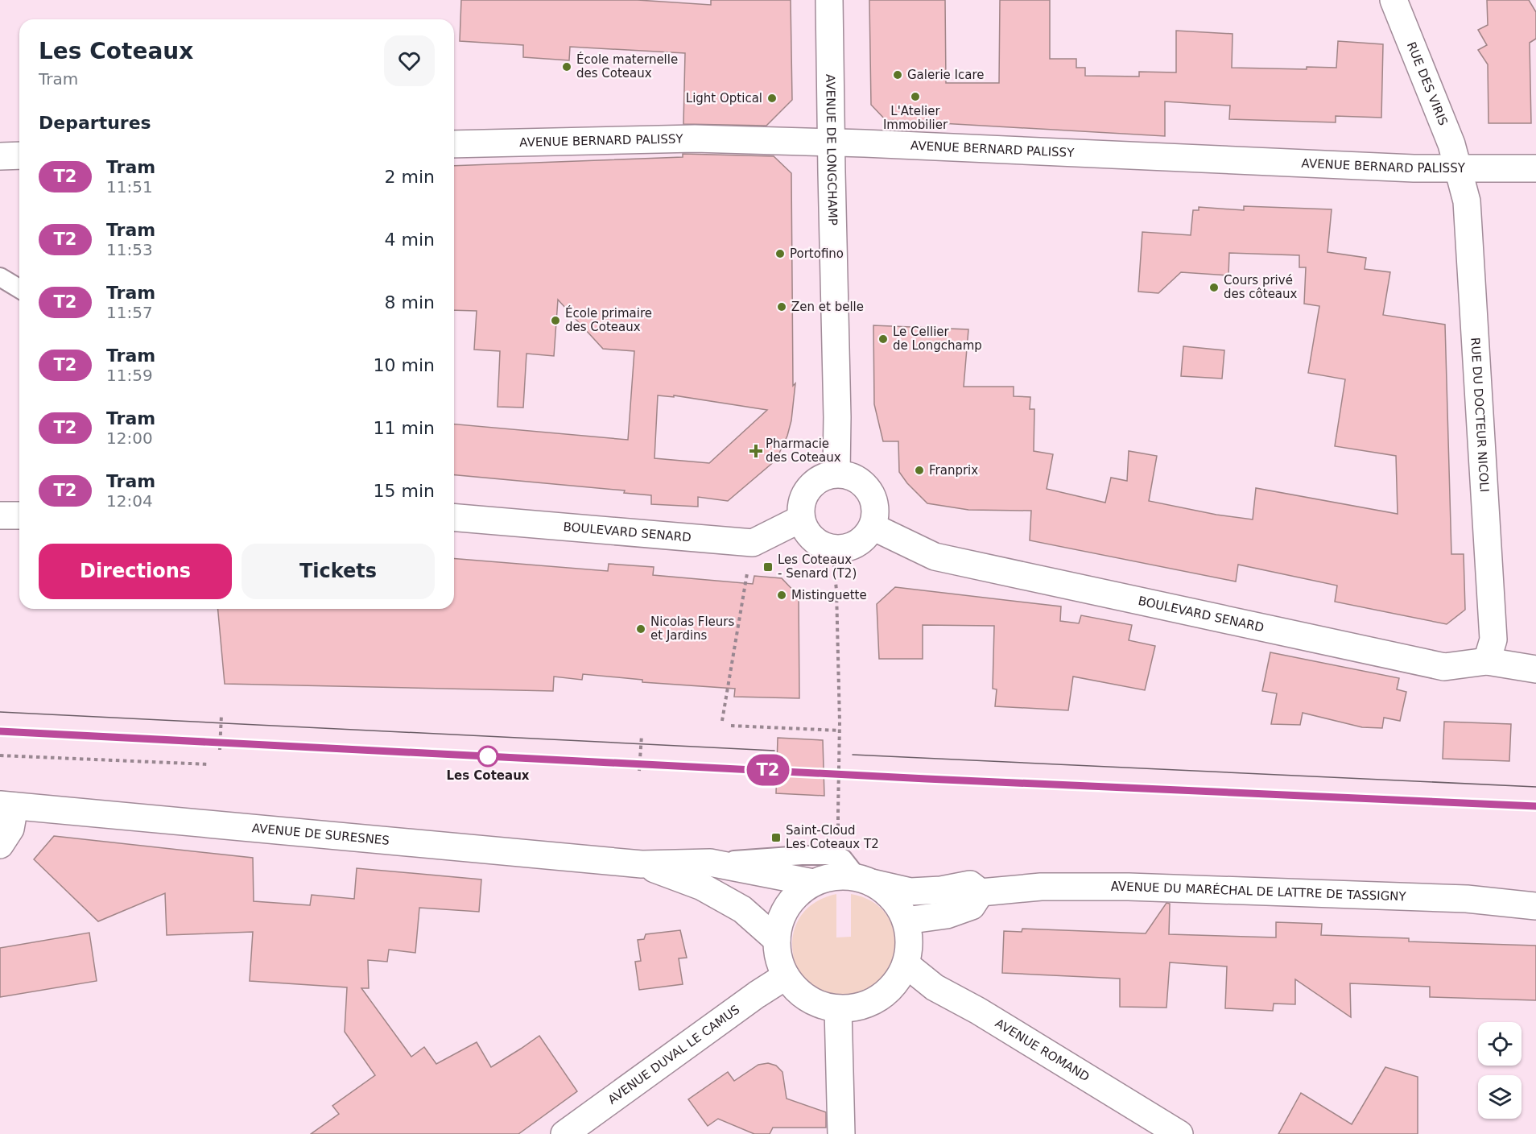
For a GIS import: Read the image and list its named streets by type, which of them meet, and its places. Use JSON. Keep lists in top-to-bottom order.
{
  "streets": {
    "street": [
      "RUE DES VIRIS",
      "AVENUE BERNARD PALISSY",
      "AVENUE DE LONGCHAMP",
      "RUE DU DOCTEUR NICOLI",
      "BOULEVARD SENARD",
      "AVENUE DE SURESNES",
      "AVENUE DU MARÉCHAL DE LATTRE DE TASSIGNY",
      "AVENUE ROMAND",
      "AVENUE DUVAL LE CAMUS"
    ]
  },
  "crossings": [
    ["RUE DES VIRIS", "AVENUE BERNARD PALISSY"],
    ["RUE DES VIRIS", "RUE DU DOCTEUR NICOLI"],
    ["AVENUE BERNARD PALISSY", "AVENUE DE LONGCHAMP"],
    ["AVENUE BERNARD PALISSY", "RUE DU DOCTEUR NICOLI"],
    ["AVENUE DE LONGCHAMP", "BOULEVARD SENARD"],
    ["RUE DU DOCTEUR NICOLI", "BOULEVARD SENARD"],
    ["AVENUE DE SURESNES", "AVENUE DU MARÉCHAL DE LATTRE DE TASSIGNY"],
    ["AVENUE DE SURESNES", "AVENUE ROMAND"],
    ["AVENUE DE SURESNES", "AVENUE DUVAL LE CAMUS"],
    ["AVENUE DU MARÉCHAL DE LATTRE DE TASSIGNY", "AVENUE ROMAND"],
    ["AVENUE DU MARÉCHAL DE LATTRE DE TASSIGNY", "AVENUE DUVAL LE CAMUS"],
    ["AVENUE ROMAND", "AVENUE DUVAL LE CAMUS"]
  ],
  "places": {
    "other": [
      "École maternelle des Coteaux",
      "Galerie Icare",
      "L'Atelier Immobilier",
      "Light Optical",
      "Portofino",
      "Cours privé des côteaux",
      "Zen et belle",
      "École primaire des Coteaux",
      "Le Cellier de Longchamp",
      "Franprix",
      "Mistinguette",
      "Nicolas Fleurs et Jardins",
      "Les Coteaux"
    ],
    "health": ["Pharmacie des Coteaux"],
    "transit": ["Les Coteaux - Senard (T2)", "Saint-Cloud Les Coteaux T2"]
  },
  "lines": ["tram line T2"],
  "page": {
    "on_map": "T2",
    "heading": [
      ["Les Coteaux", "Tram"],
      "Departures"
    ],
    "list": [
      {
        "mark": "T2",
        "name": "Tram",
        "note": "11:51",
        "value": "2 min"
      },
      {
        "mark": "T2",
        "name": "Tram",
        "note": "11:53",
        "value": "4 min"
      },
      {
        "mark": "T2",
        "name": "Tram",
        "note": "11:57",
        "value": "8 min"
      },
      {
        "mark": "T2",
        "name": "Tram",
        "note": "11:59",
        "value": "10 min"
      },
      {
        "mark": "T2",
        "name": "Tram",
        "note": "12:00",
        "value": "11 min"
      },
      {
        "mark": "T2",
        "name": "Tram",
        "note": "12:04",
        "value": "15 min"
      }
    ],
    "buttons": ["Directions", "Tickets"]
  }
}
